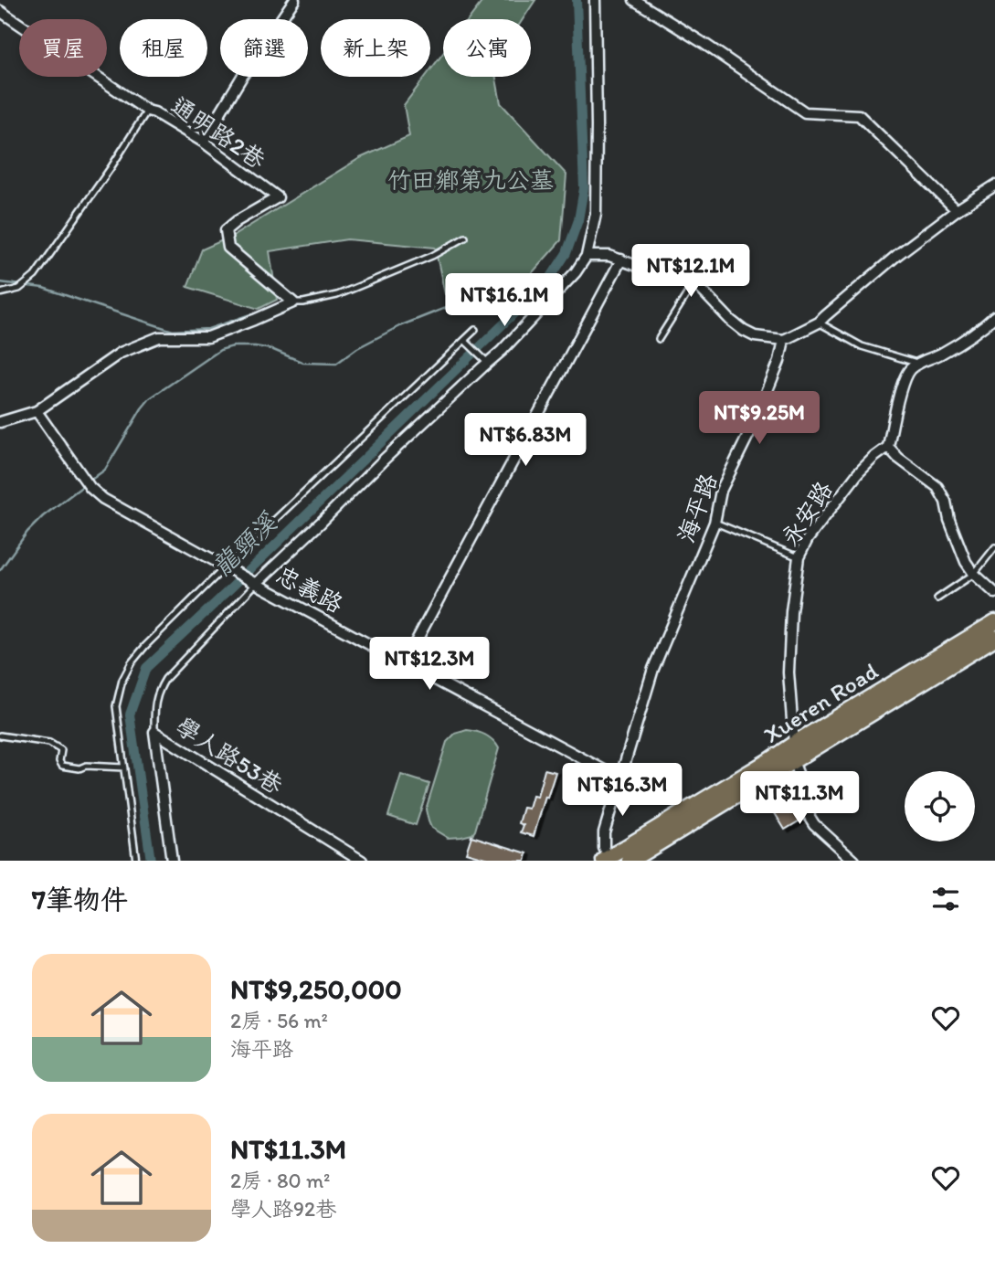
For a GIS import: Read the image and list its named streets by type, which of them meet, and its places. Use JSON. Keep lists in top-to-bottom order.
{
  "streets": {
    "main road": ["Xueren Road"],
    "street": [
      "通明路2巷",
      "海平路",
      "永安路",
      "忠義路",
      "學人路53巷"
    ]
  },
  "crossings": [
    ["海平路", "忠義路"],
    ["海平路", "Xueren Road"],
    ["永安路", "Xueren Road"]
  ],
  "water": ["龍頸溪"],
  "parks": ["竹田鄉第九公墓"],
  "page": {
    "chip": [
      "買屋",
      "租屋",
      "篩選",
      "新上架",
      "公寓"
    ],
    "price": [
      "NT$12.1M",
      "NT$16.1M",
      "NT$9.25M",
      "NT$6.83M",
      "NT$12.3M",
      "NT$16.3M",
      "NT$11.3M"
    ],
    "heading": "7筆物件",
    "list": [
      {
        "name": "NT$9,250,000",
        "note": "2房 · 56 m² · 海平路"
      },
      {
        "name": "NT$11.3M",
        "note": "2房 · 80 m² · 學人路92巷"
      }
    ]
  }
}
